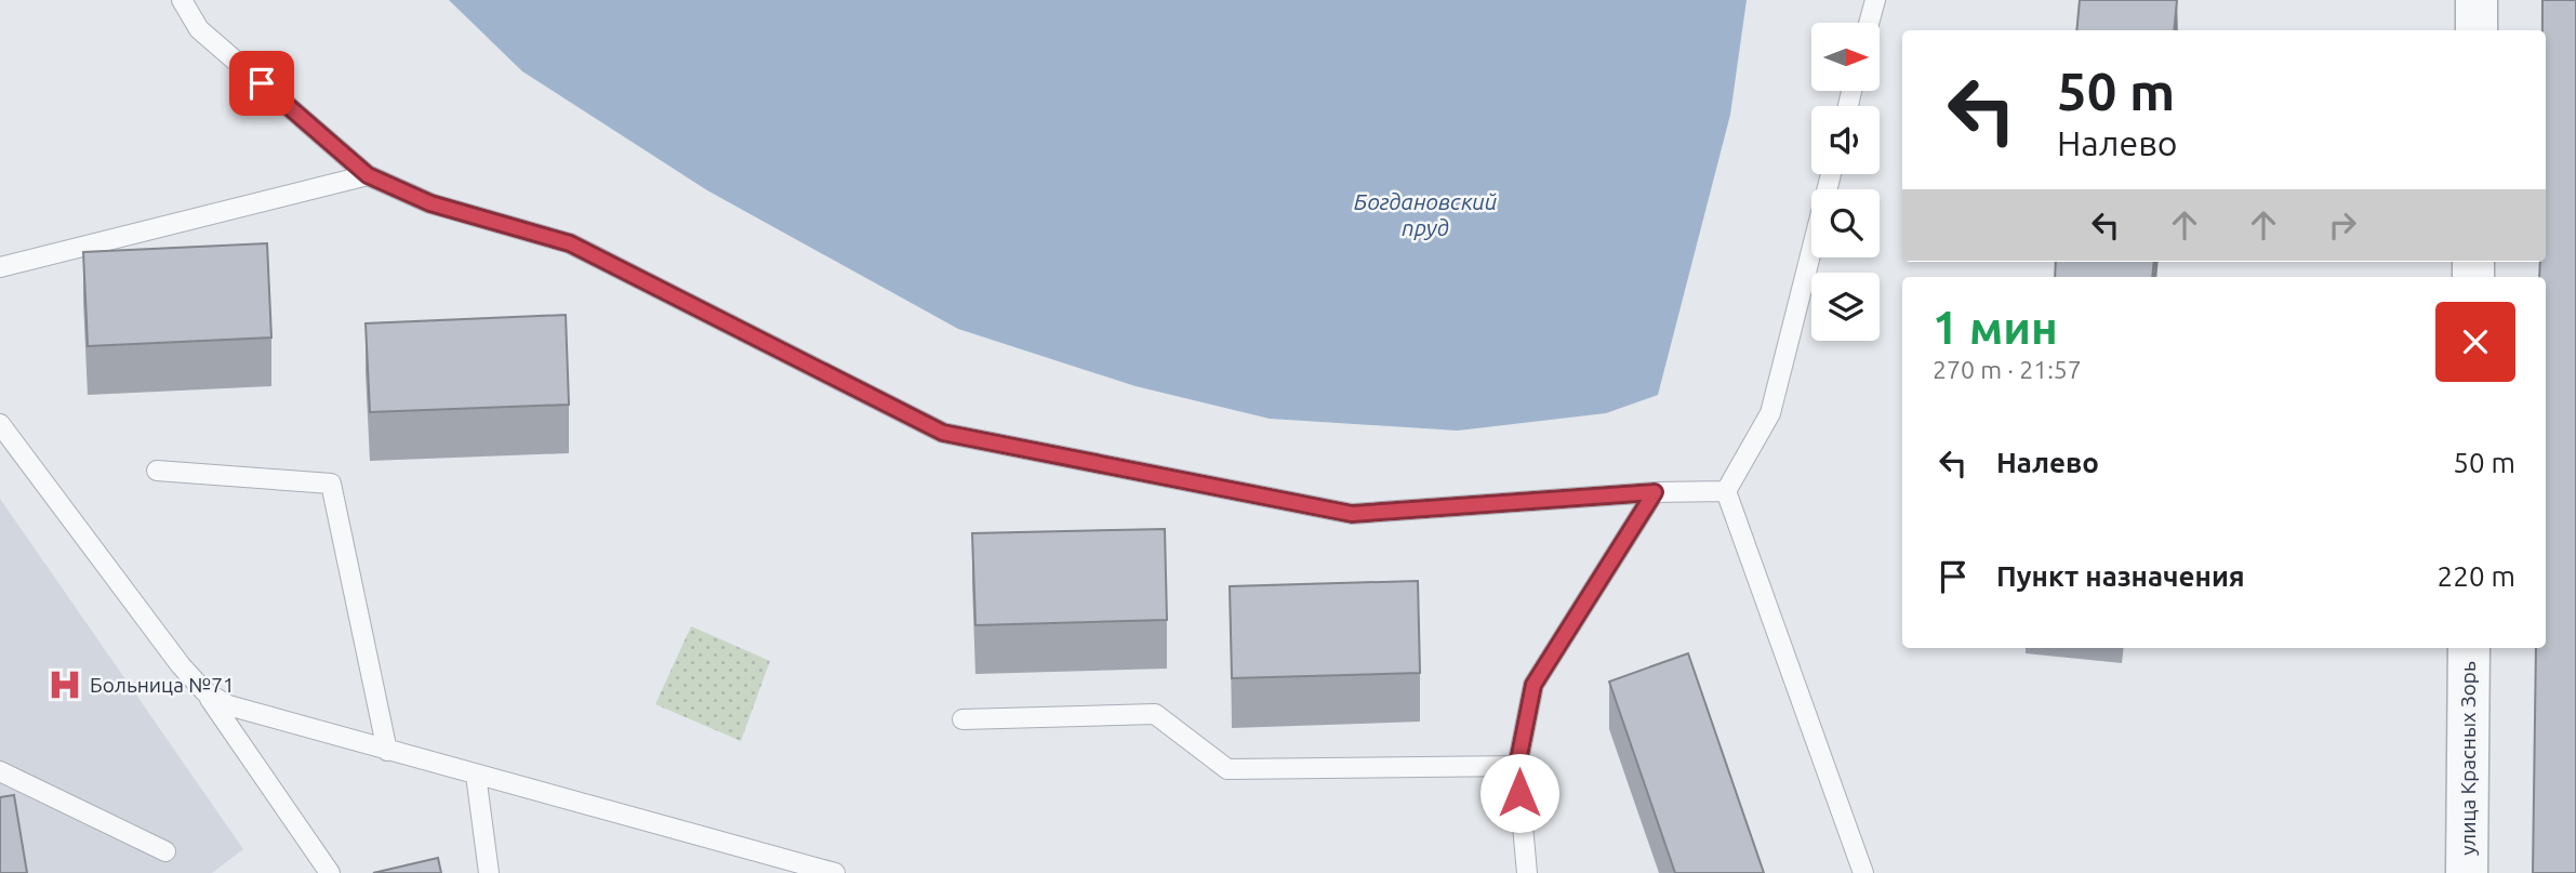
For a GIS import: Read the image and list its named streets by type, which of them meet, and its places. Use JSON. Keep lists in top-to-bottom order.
{
  "streets": {
    "street": ["улица Красных Зорь"]
  },
  "water": ["Богдановский пруд"],
  "places": {
    "hospital": ["Больница №71"]
  },
  "north": "right",
  "page": {
    "turn": ["50 m", "Налево"],
    "heading": ["1 мин", "270 m · 21:57"],
    "list": [
      {
        "name": "Налево",
        "value": "50 m"
      },
      {
        "name": "Пункт назначения",
        "value": "220 m"
      }
    ]
  }
}
